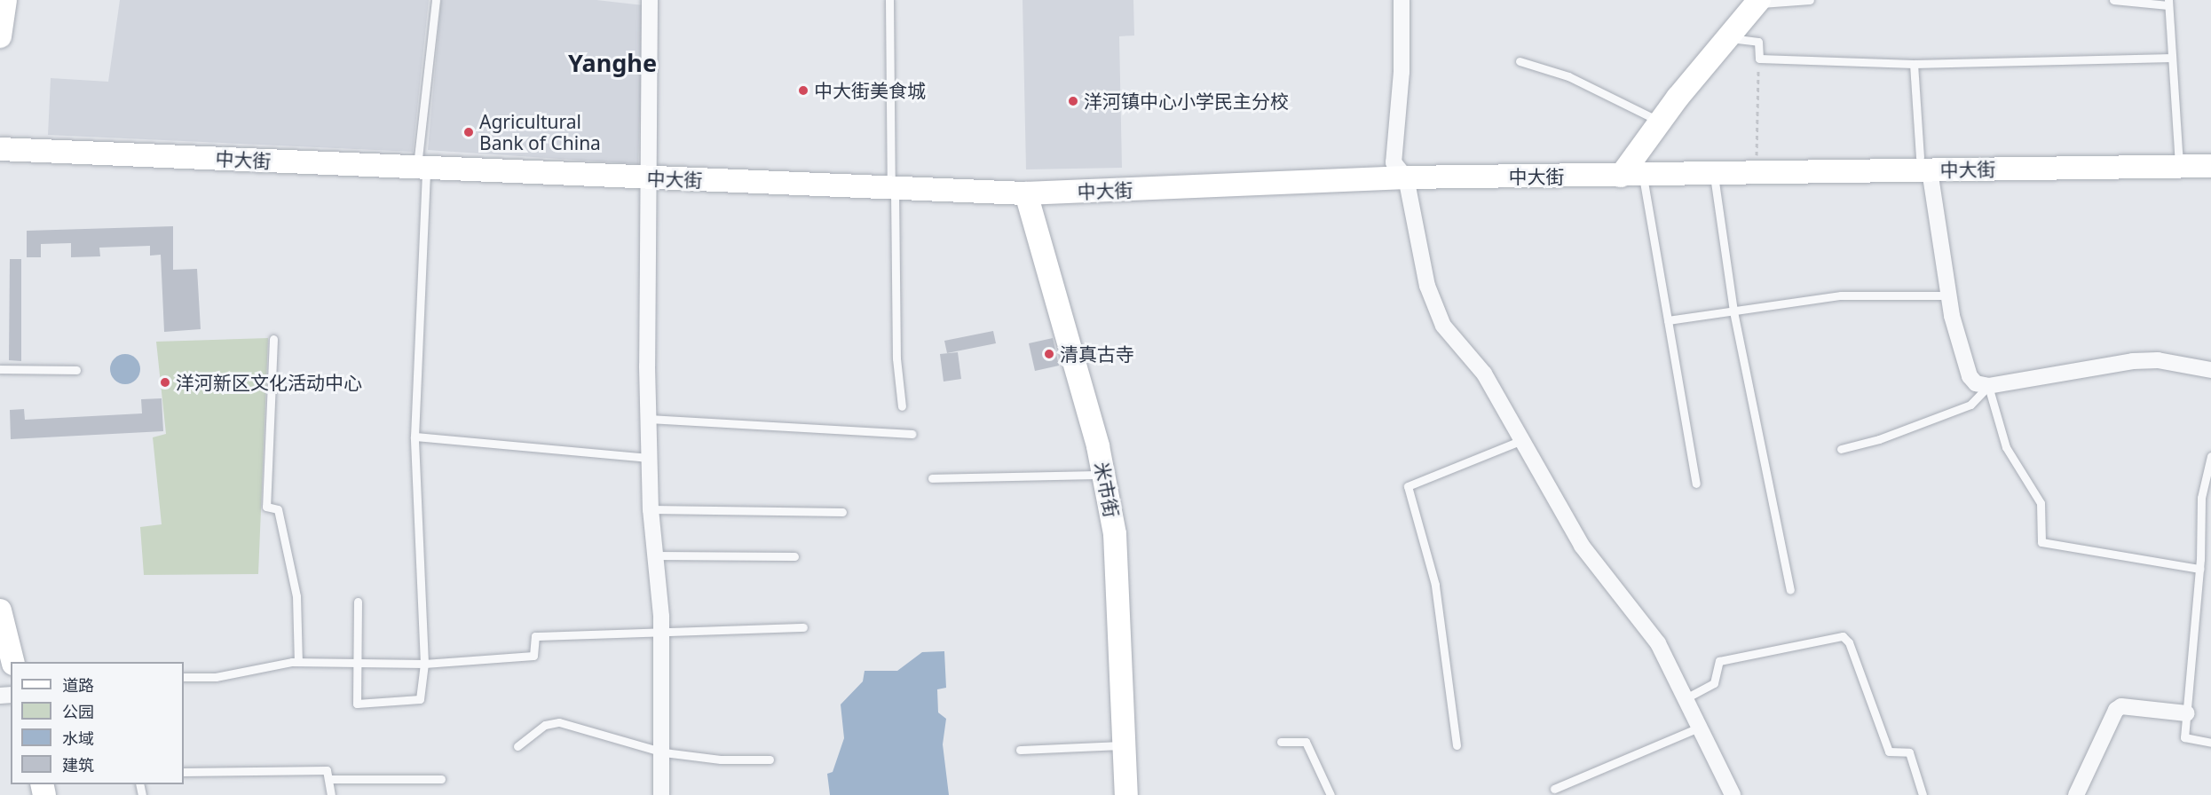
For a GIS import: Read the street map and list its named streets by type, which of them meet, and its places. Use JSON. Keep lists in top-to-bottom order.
{
  "streets": {
    "street": ["中大街", "米市街"]
  },
  "crossings": [
    ["中大街", "米市街"]
  ],
  "districts": ["Yanghe"],
  "places": [
    "中大街美食城",
    "洋河镇中心小学民主分校",
    "Agricultural Bank of China",
    "清真古寺",
    "洋河新区文化活动中心"
  ],
  "legend": [
    "道路",
    "公园",
    "水域",
    "建筑"
  ]
}
